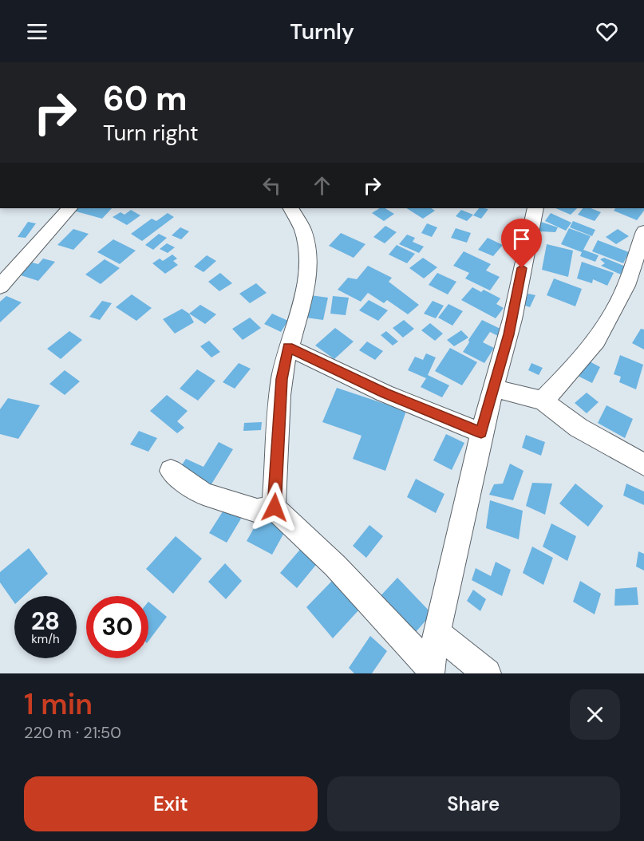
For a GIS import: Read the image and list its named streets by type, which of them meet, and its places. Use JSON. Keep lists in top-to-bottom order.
{
  "page": {
    "header": "Turnly",
    "turn": ["60 m", "Turn right"],
    "speed": "28 km/h",
    "limit": "30",
    "heading": ["1 min", "220 m · 21:50"],
    "buttons": ["Exit", "Share"]
  }
}
